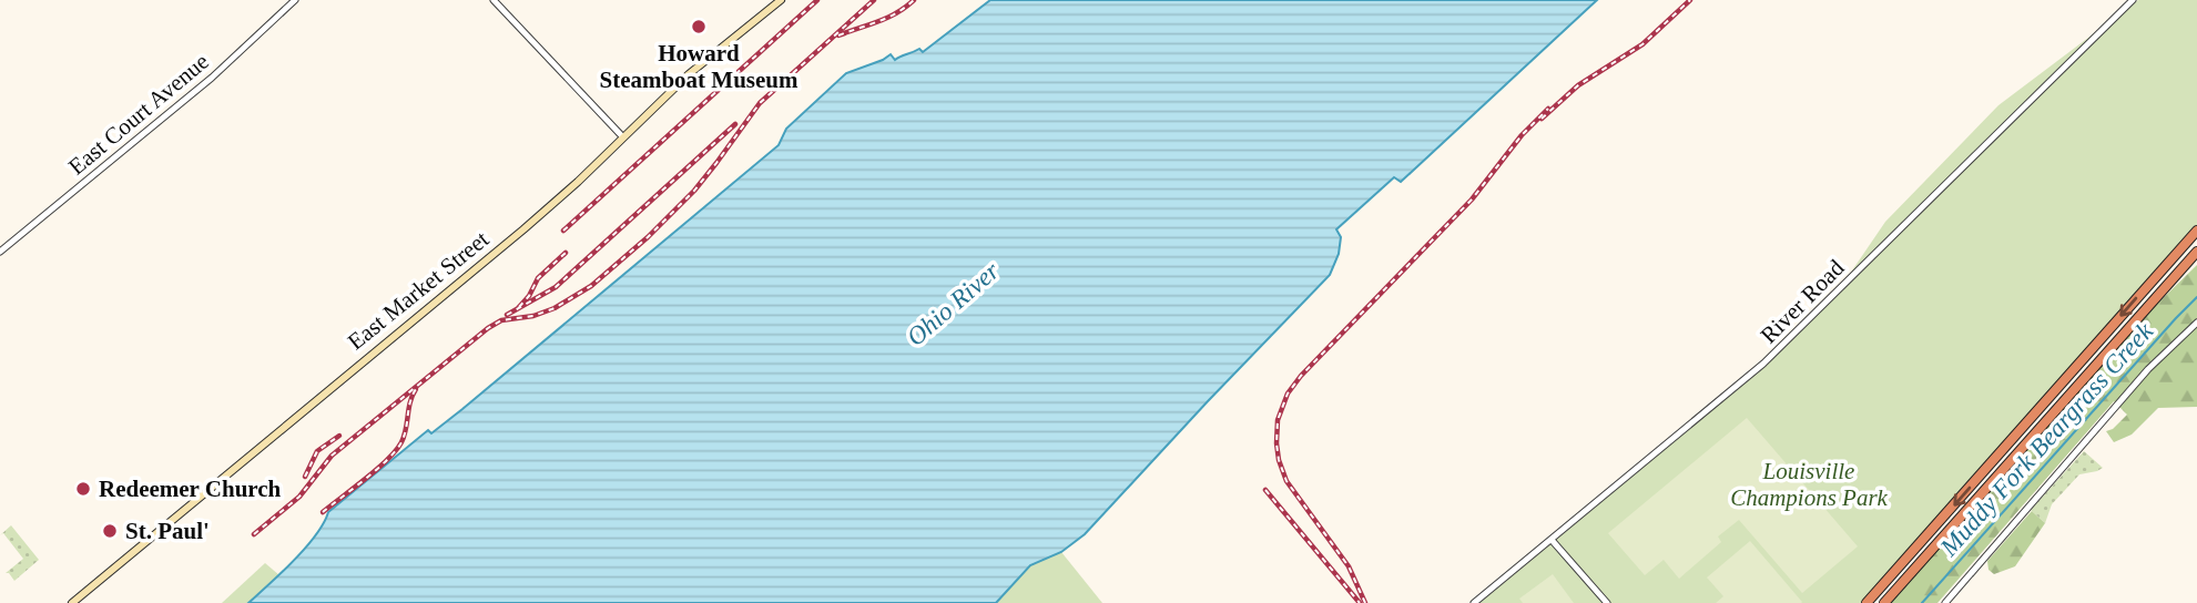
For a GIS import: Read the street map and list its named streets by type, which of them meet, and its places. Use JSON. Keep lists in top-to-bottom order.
{
  "streets": {
    "main road": ["East Market Street"],
    "street": ["East Court Avenue", "River Road"]
  },
  "water": ["Ohio River", "Muddy Fork Beargrass Creek"],
  "parks": ["Louisville Champions Park"],
  "places": ["Howard Steamboat Museum", "Redeemer Church", "St. Paul'"]
}
